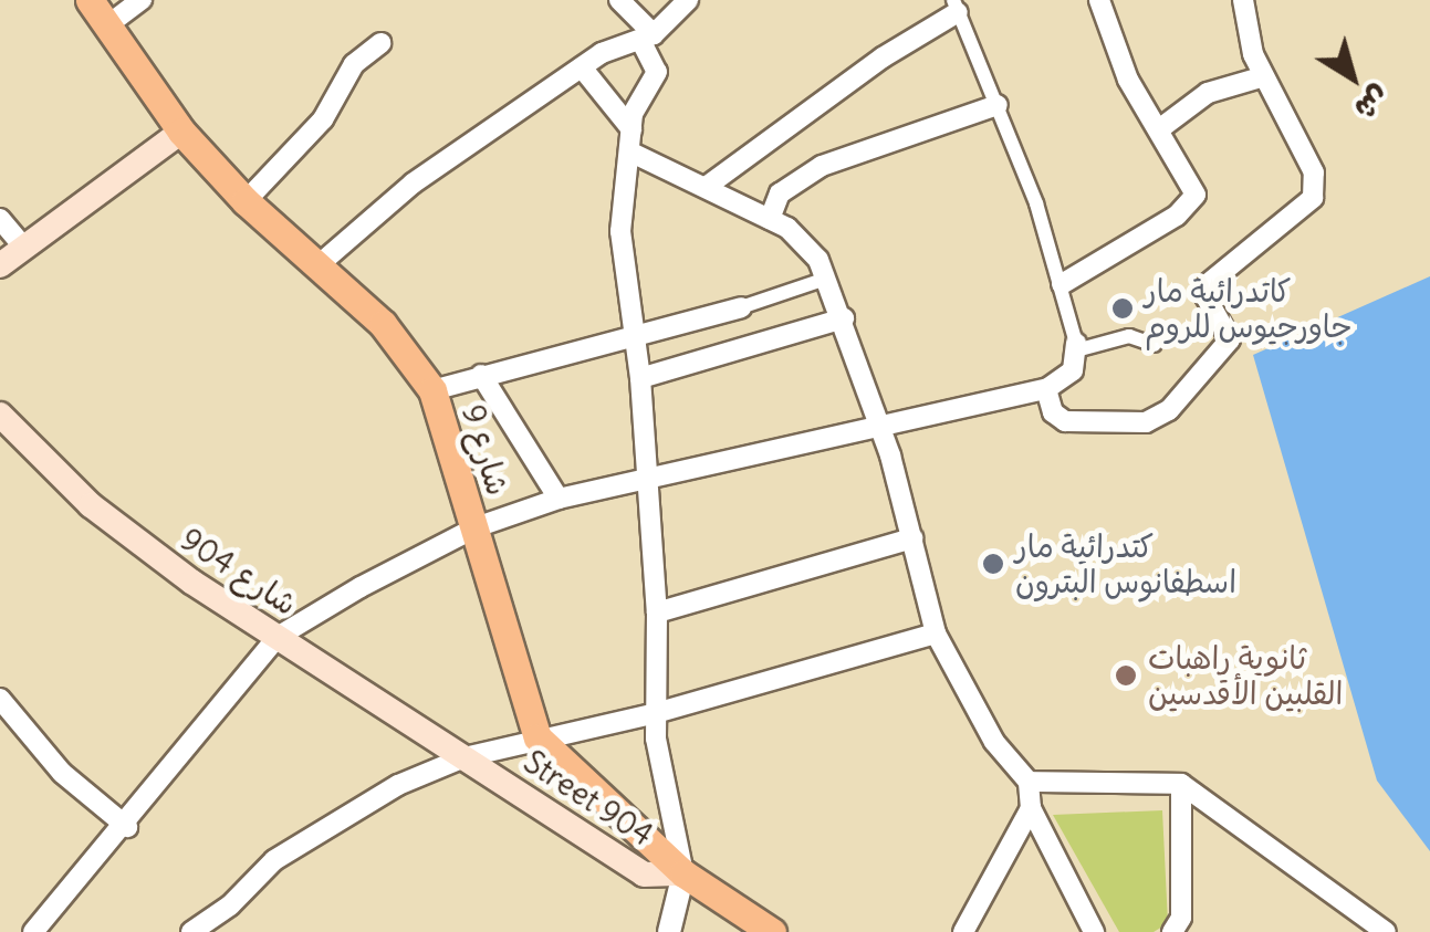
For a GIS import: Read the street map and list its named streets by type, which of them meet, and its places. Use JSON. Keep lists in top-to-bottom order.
{
  "streets": {
    "main road": ["شارع 9", "شارع 904", "Street 904"]
  },
  "crossings": [
    ["شارع 904", "Street 904"]
  ],
  "places": ["كاتدرائية مار جاورجيوس للروم", "كتدرائية مار اسطفانوس البترون", "ثانوية راهبات القلبين الأقدسين"],
  "north": "bottom right"
}
